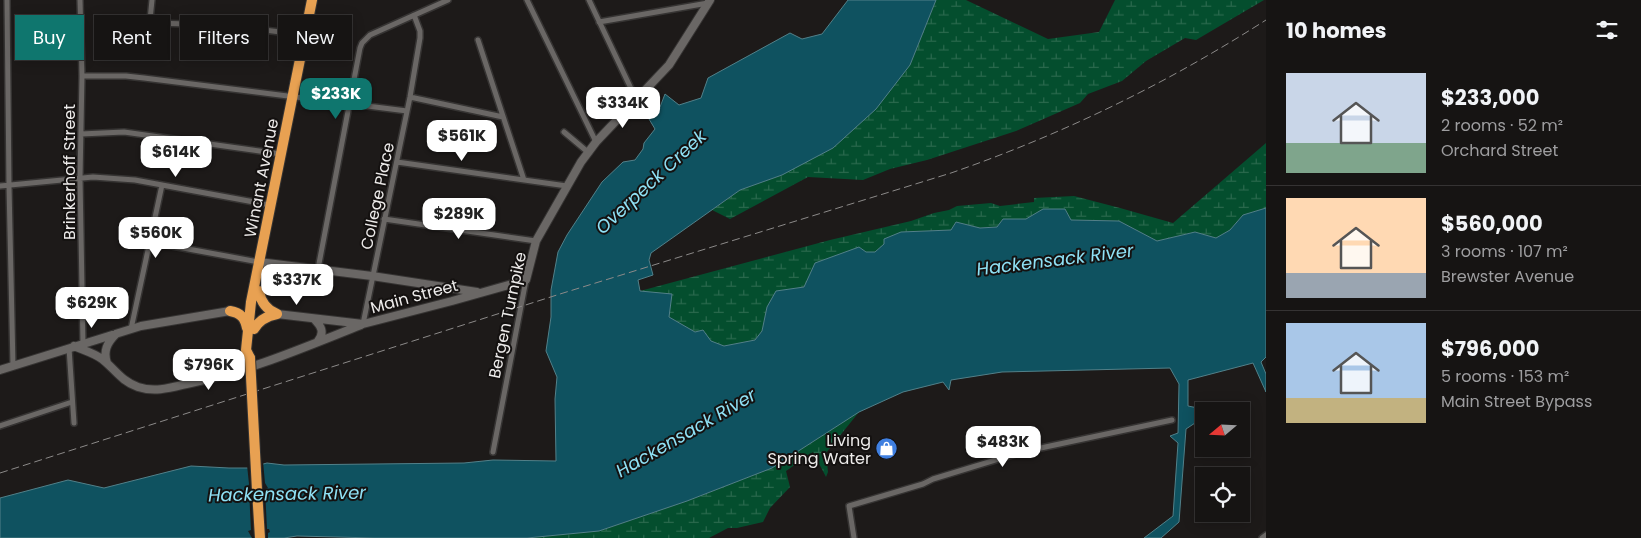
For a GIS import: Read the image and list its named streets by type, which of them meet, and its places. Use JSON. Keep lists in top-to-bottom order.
{
  "streets": {
    "highway": ["Winant Avenue"],
    "street": [
      "Brinkerhoff Street",
      "College Place",
      "Main Street",
      "Bergen Turnpike"
    ]
  },
  "crossings": [
    ["College Place", "Main Street"],
    ["Main Street", "Bergen Turnpike"]
  ],
  "water": ["Overpeck Creek", "Hackensack River"],
  "places": {
    "shop": ["Living Spring Water"]
  },
  "north": "left",
  "page": {
    "heading": "10 homes",
    "chip": [
      "Buy",
      "Rent",
      "Filters",
      "New"
    ],
    "list": [
      {
        "name": "$233,000",
        "note": "2 rooms · 52 m² · Orchard Street"
      },
      {
        "name": "$560,000",
        "note": "3 rooms · 107 m² · Brewster Avenue"
      },
      {
        "name": "$796,000",
        "note": "5 rooms · 153 m² · Main Street Bypass"
      }
    ],
    "price": [
      "$233K",
      "$334K",
      "$561K",
      "$614K",
      "$289K",
      "$560K",
      "$337K",
      "$629K",
      "$796K",
      "$483K"
    ]
  }
}
